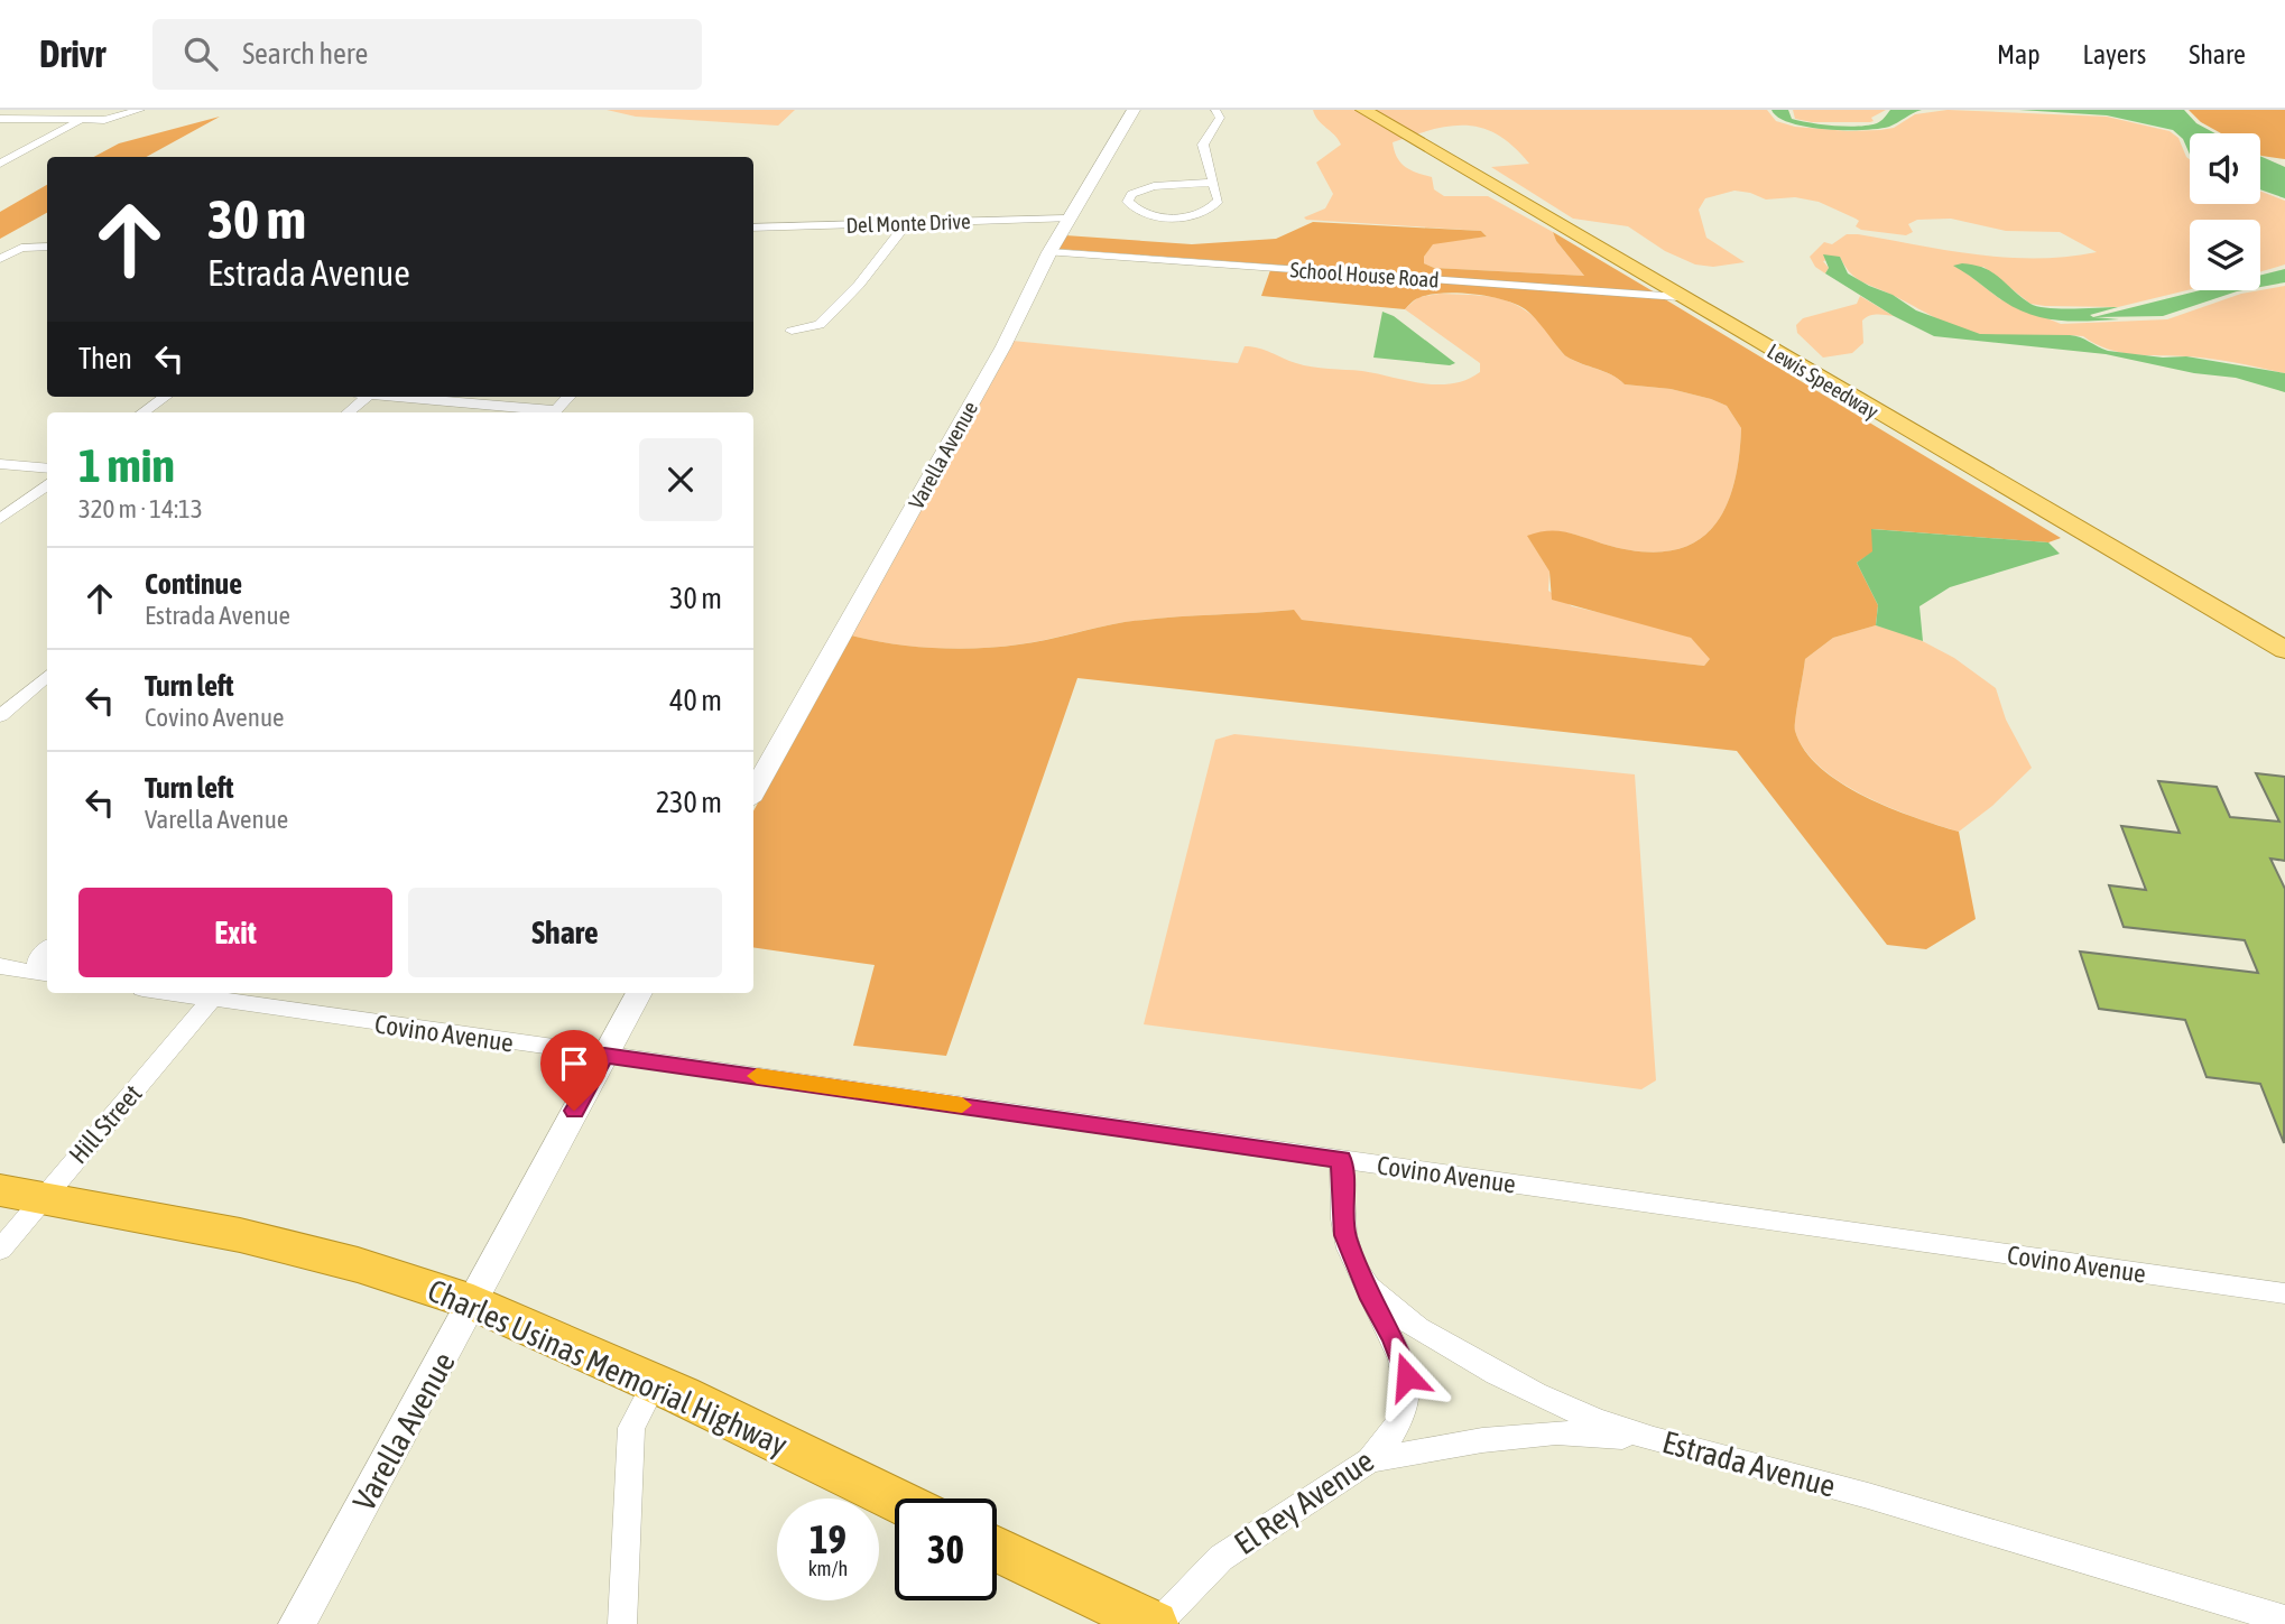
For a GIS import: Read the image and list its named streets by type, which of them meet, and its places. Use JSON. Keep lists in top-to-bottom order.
{
  "streets": {
    "highway": ["Charles Usinas Memorial Highway"],
    "main road": ["Lewis Speedway"],
    "street": [
      "Del Monte Drive",
      "School House Road",
      "Varella Avenue",
      "Covino Avenue",
      "Hill Street",
      "Estrada Avenue",
      "El Rey Avenue"
    ]
  },
  "crossings": [
    ["Del Monte Drive", "Varella Avenue"],
    ["School House Road", "Lewis Speedway"],
    ["School House Road", "Varella Avenue"],
    ["Varella Avenue", "Covino Avenue"],
    ["Varella Avenue", "Charles Usinas Memorial Highway"],
    ["Covino Avenue", "Hill Street"],
    ["Covino Avenue", "Estrada Avenue"],
    ["Hill Street", "Charles Usinas Memorial Highway"],
    ["Estrada Avenue", "El Rey Avenue"]
  ],
  "page": {
    "header": "Drivr",
    "search": "Search here",
    "nav": ["Map", "Layers", "Share"],
    "turn": ["30 m", "Estrada Avenue"],
    "then": "Then",
    "heading": ["1 min", "320 m · 14:13"],
    "list": [
      {
        "name": "Continue",
        "note": "Estrada Avenue",
        "value": "30 m"
      },
      {
        "name": "Turn left",
        "note": "Covino Avenue",
        "value": "40 m"
      },
      {
        "name": "Turn left",
        "note": "Varella Avenue",
        "value": "230 m"
      }
    ],
    "buttons": ["Exit", "Share"],
    "speed": "19 km/h",
    "limit": "30"
  }
}
